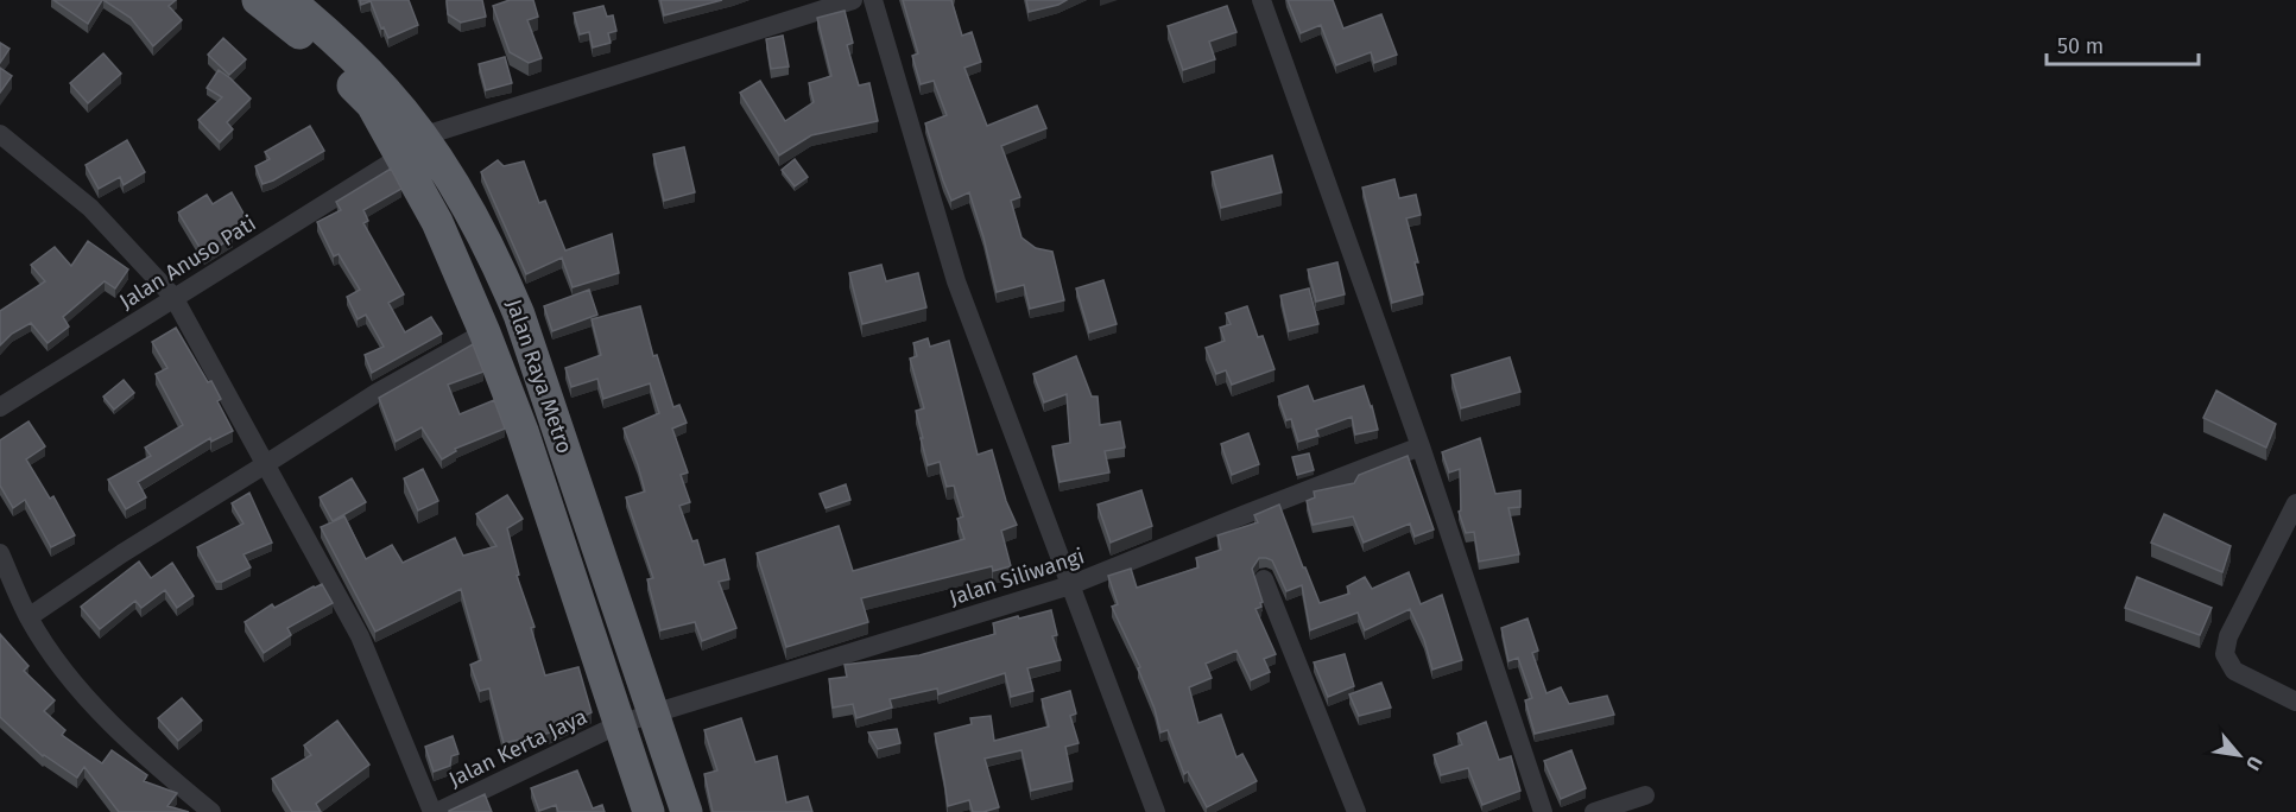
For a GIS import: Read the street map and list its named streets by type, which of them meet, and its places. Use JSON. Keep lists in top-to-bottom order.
{
  "streets": {
    "highway": ["Jalan Raya Metro"],
    "street": ["Jalan Anuso Pati", "Jalan Siliwangi", "Jalan Kerta Jaya"]
  },
  "crossings": [
    ["Jalan Anuso Pati", "Jalan Raya Metro"],
    ["Jalan Raya Metro", "Jalan Siliwangi"],
    ["Jalan Siliwangi", "Jalan Kerta Jaya"]
  ],
  "scale_bar": "50 m",
  "north": "bottom right"
}
